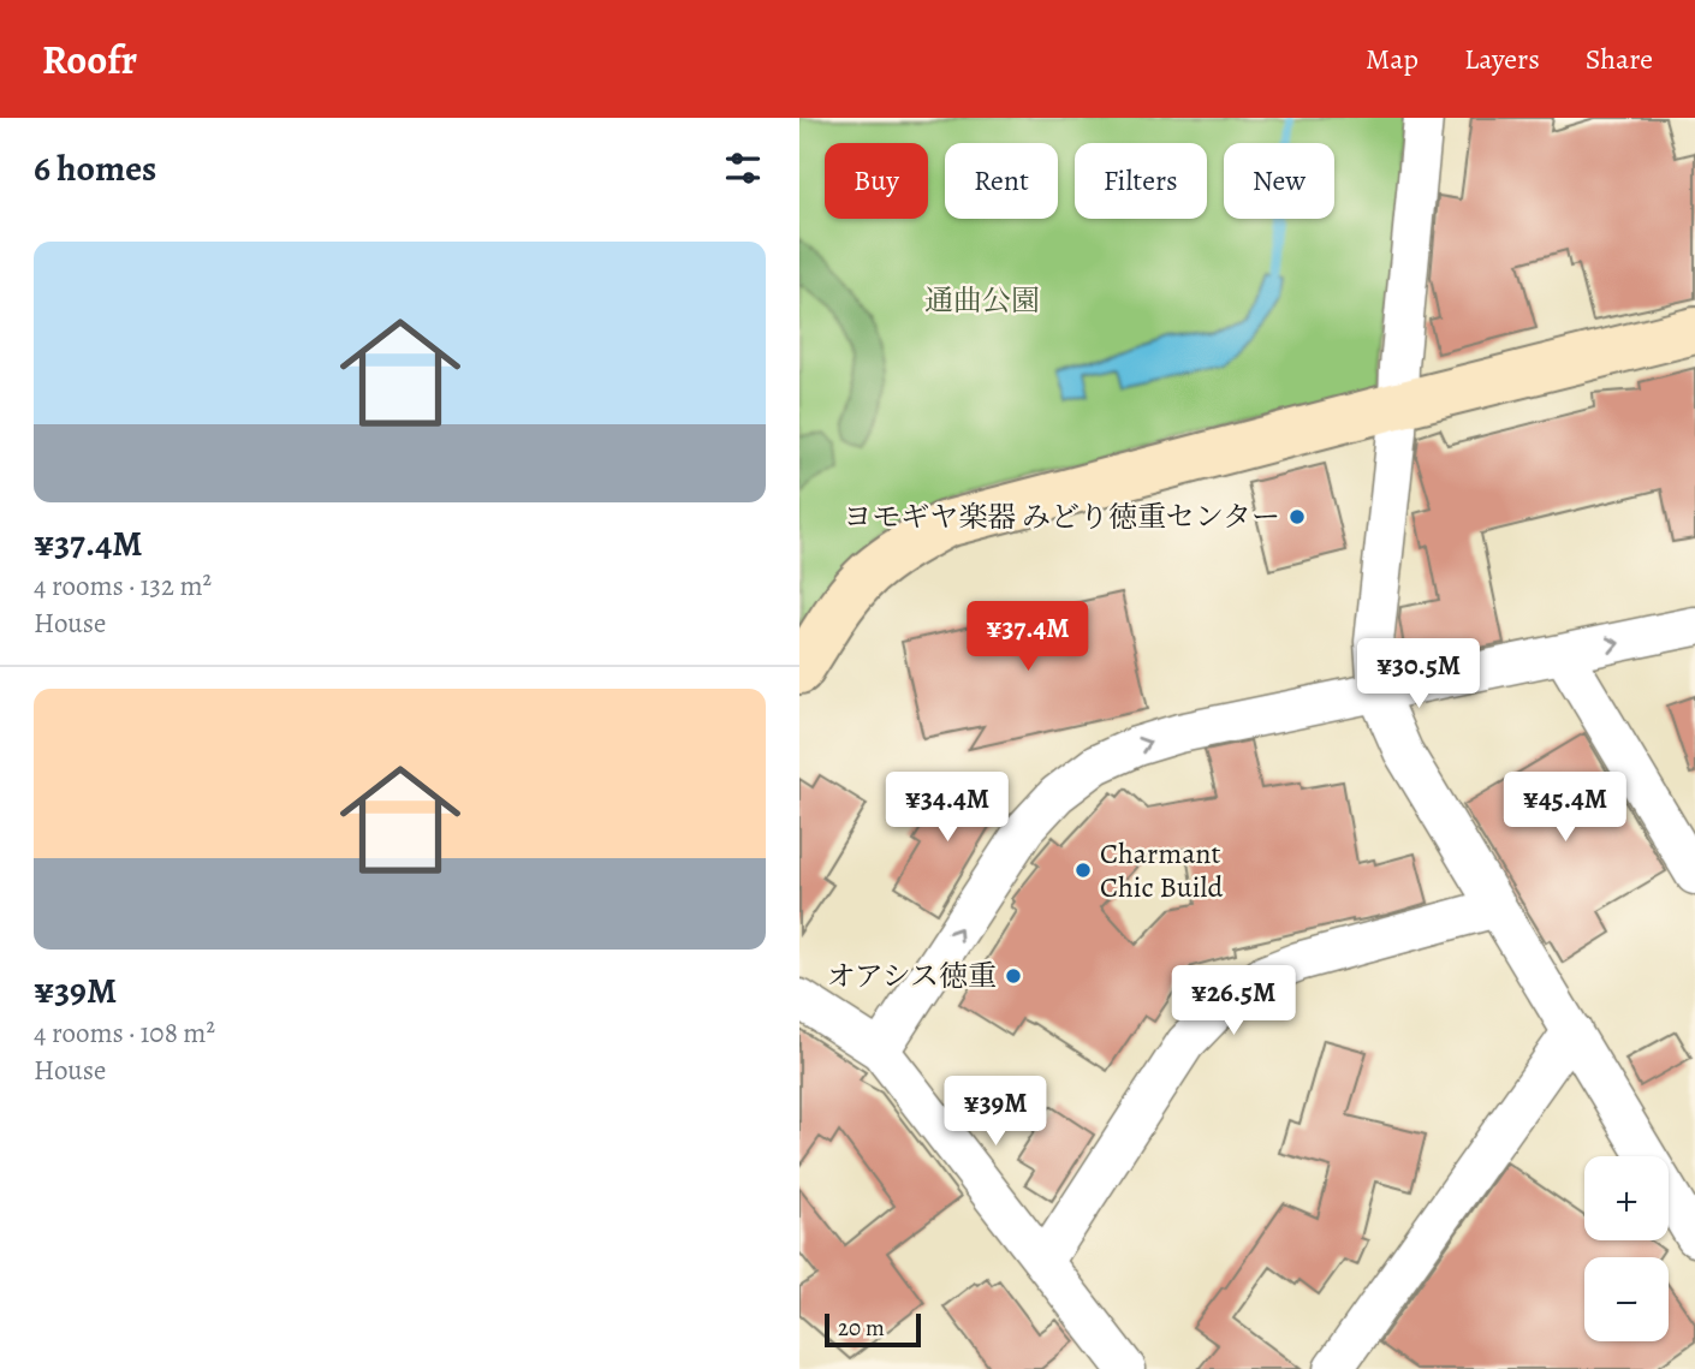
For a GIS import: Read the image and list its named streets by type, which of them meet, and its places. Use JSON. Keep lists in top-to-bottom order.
{
  "parks": ["通曲公園"],
  "places": ["ヨモギヤ楽器 みどり徳重センター", "Charmant Chic Build", "オアシス徳重"],
  "scale_bar": "20 m",
  "page": {
    "header": "Roofr",
    "nav": ["Map", "Layers", "Share"],
    "heading": "6 homes",
    "chip": [
      "Buy",
      "Rent",
      "Filters",
      "New"
    ],
    "list": [
      {
        "name": "¥37.4M",
        "note": "4 rooms · 132 m² · House"
      },
      {
        "name": "¥39M",
        "note": "4 rooms · 108 m² · House"
      }
    ],
    "price": [
      "¥37.4M",
      "¥30.5M",
      "¥34.4M",
      "¥45.4M",
      "¥26.5M",
      "¥39M"
    ],
    "map_buttons": ["+", "−"],
    "scale": "20 m"
  }
}
